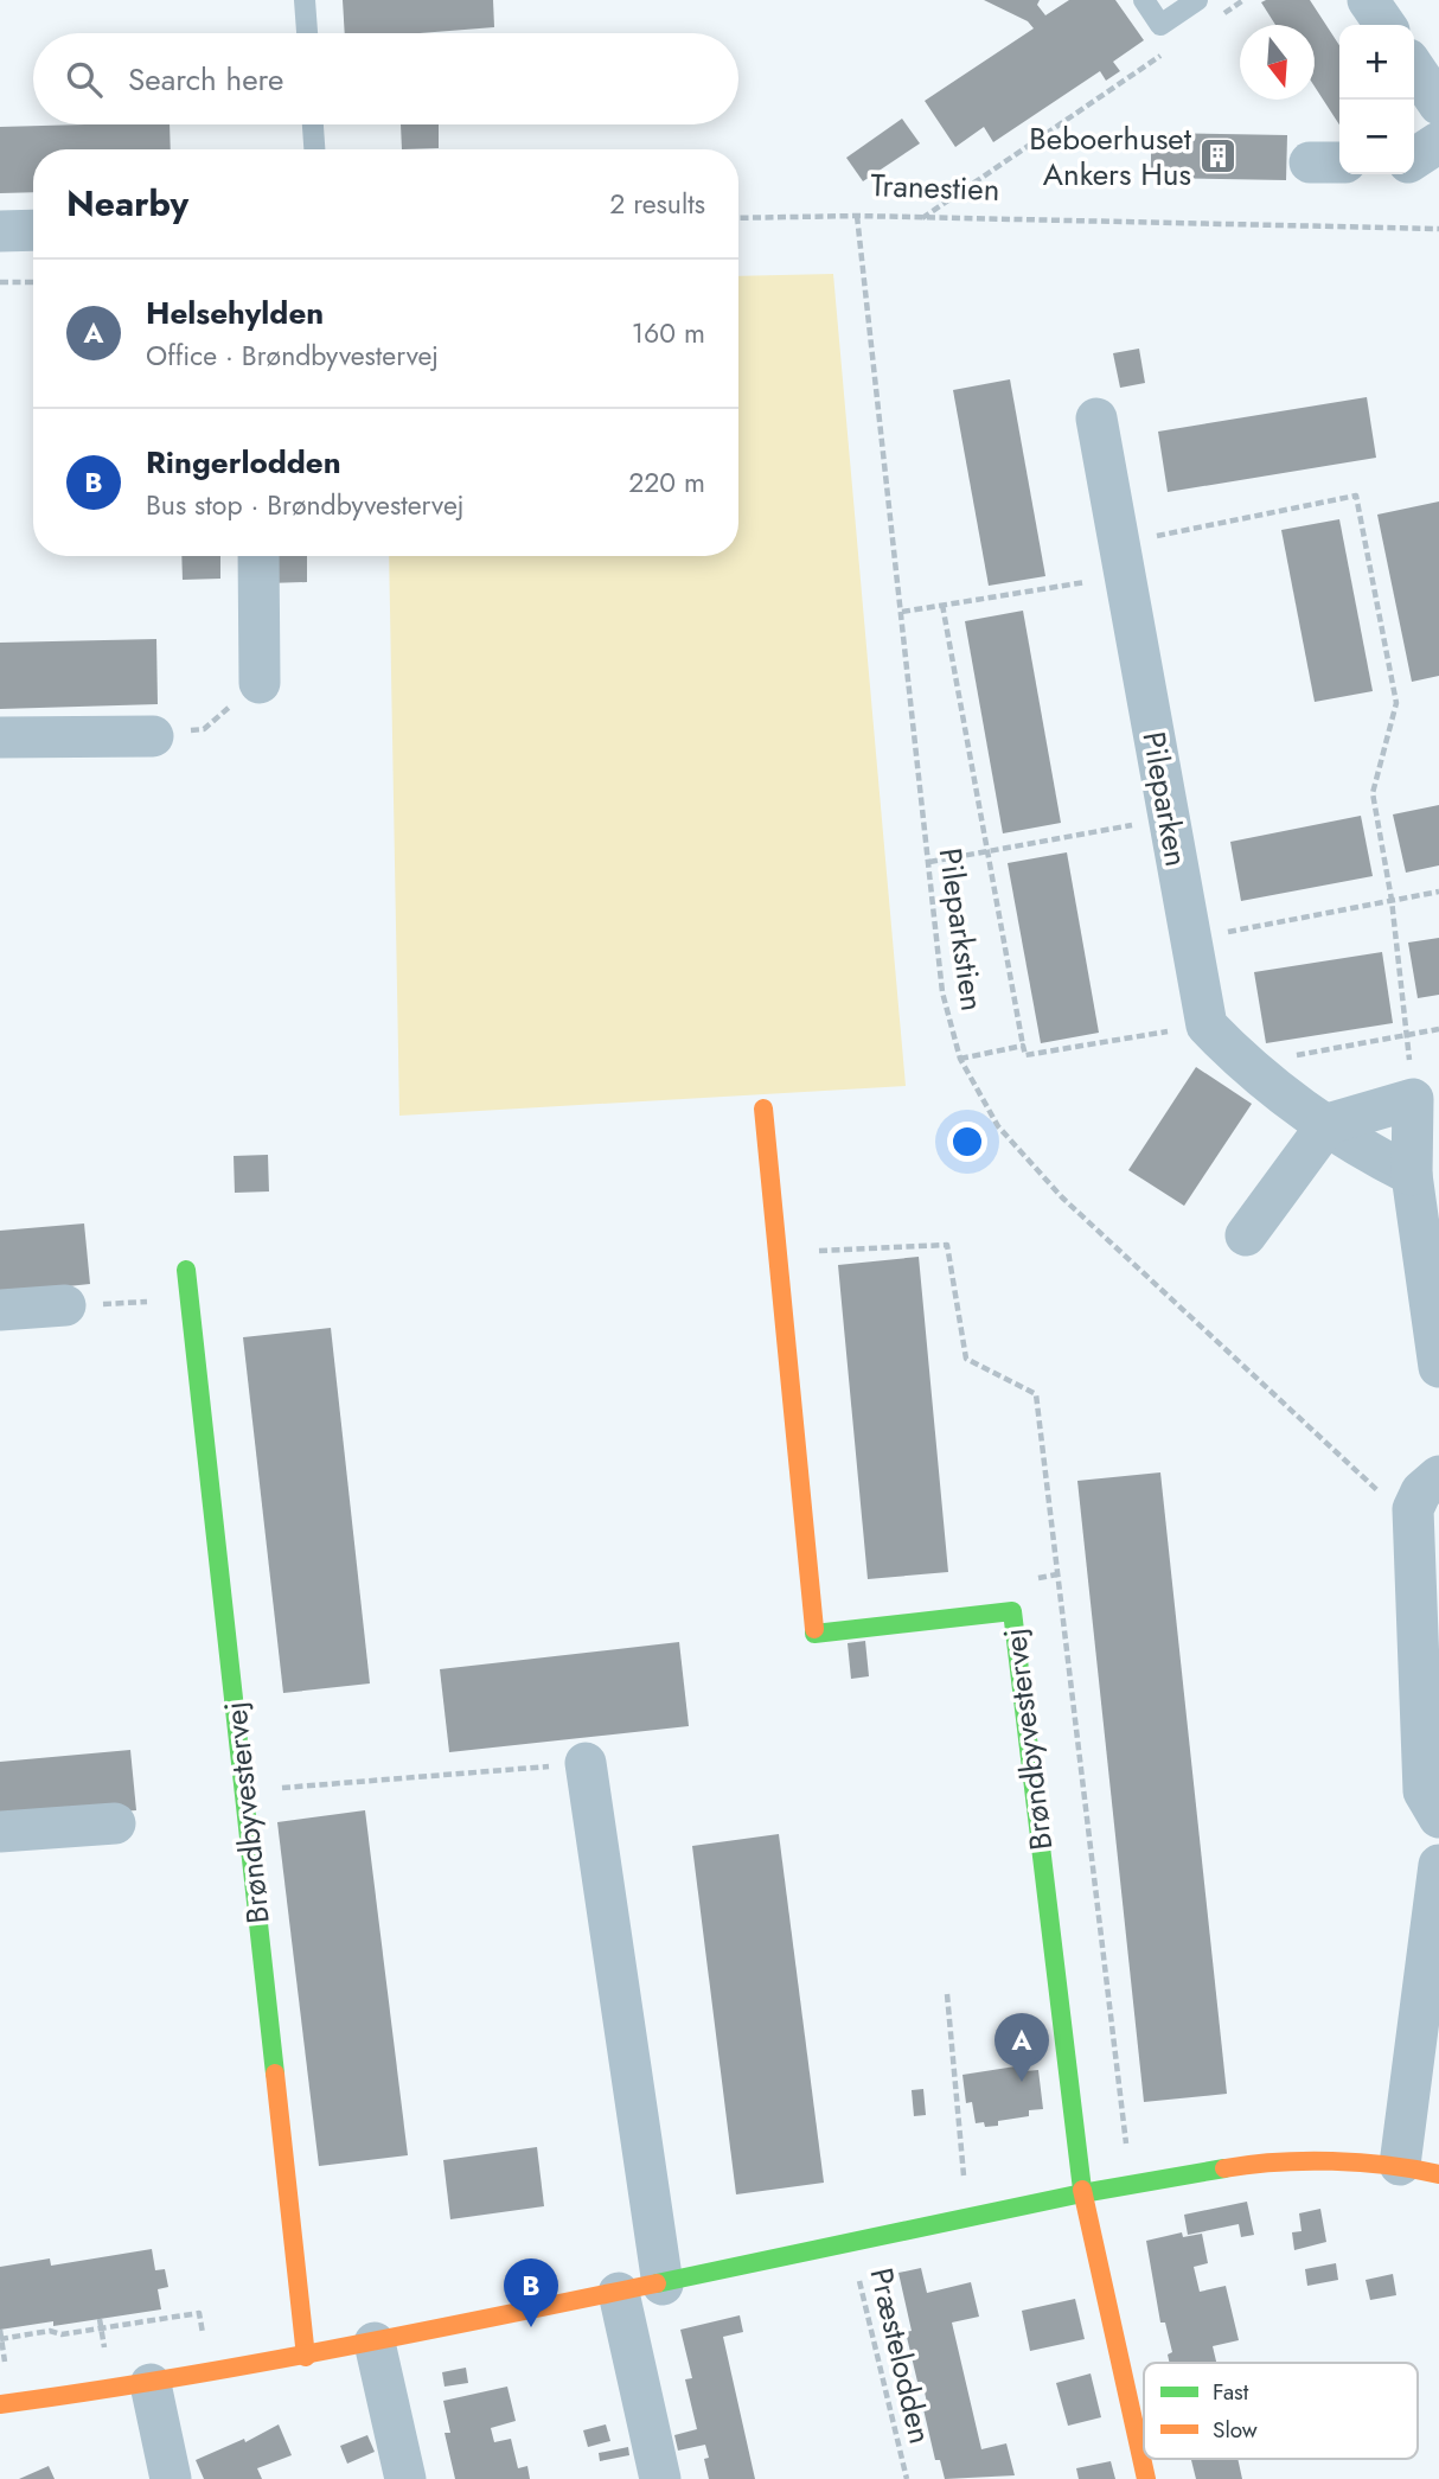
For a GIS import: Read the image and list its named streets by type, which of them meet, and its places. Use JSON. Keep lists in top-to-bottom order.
{
  "streets": {
    "street": ["Pileparken", "Brøndbyvestervej"],
    "path": ["Tranestien", "Pileparkstien", "Præstelodden"]
  },
  "crossings": [
    ["Tranestien", "Pileparkstien"]
  ],
  "places": {
    "building": ["Beboerhuset Ankers Hus"]
  },
  "legend": ["Fast", "Slow"],
  "north": "bottom",
  "page": {
    "map_buttons": ["+", "−"],
    "search": "Search here",
    "heading": ["Nearby", "2 results"],
    "list": [
      {
        "mark": "A",
        "name": "Helsehylden",
        "note": "Office · Brøndbyvestervej",
        "value": "160 m"
      },
      {
        "mark": "B",
        "name": "Ringerlodden",
        "note": "Bus stop · Brøndbyvestervej",
        "value": "220 m"
      }
    ],
    "pins": ["A", "B"]
  }
}
